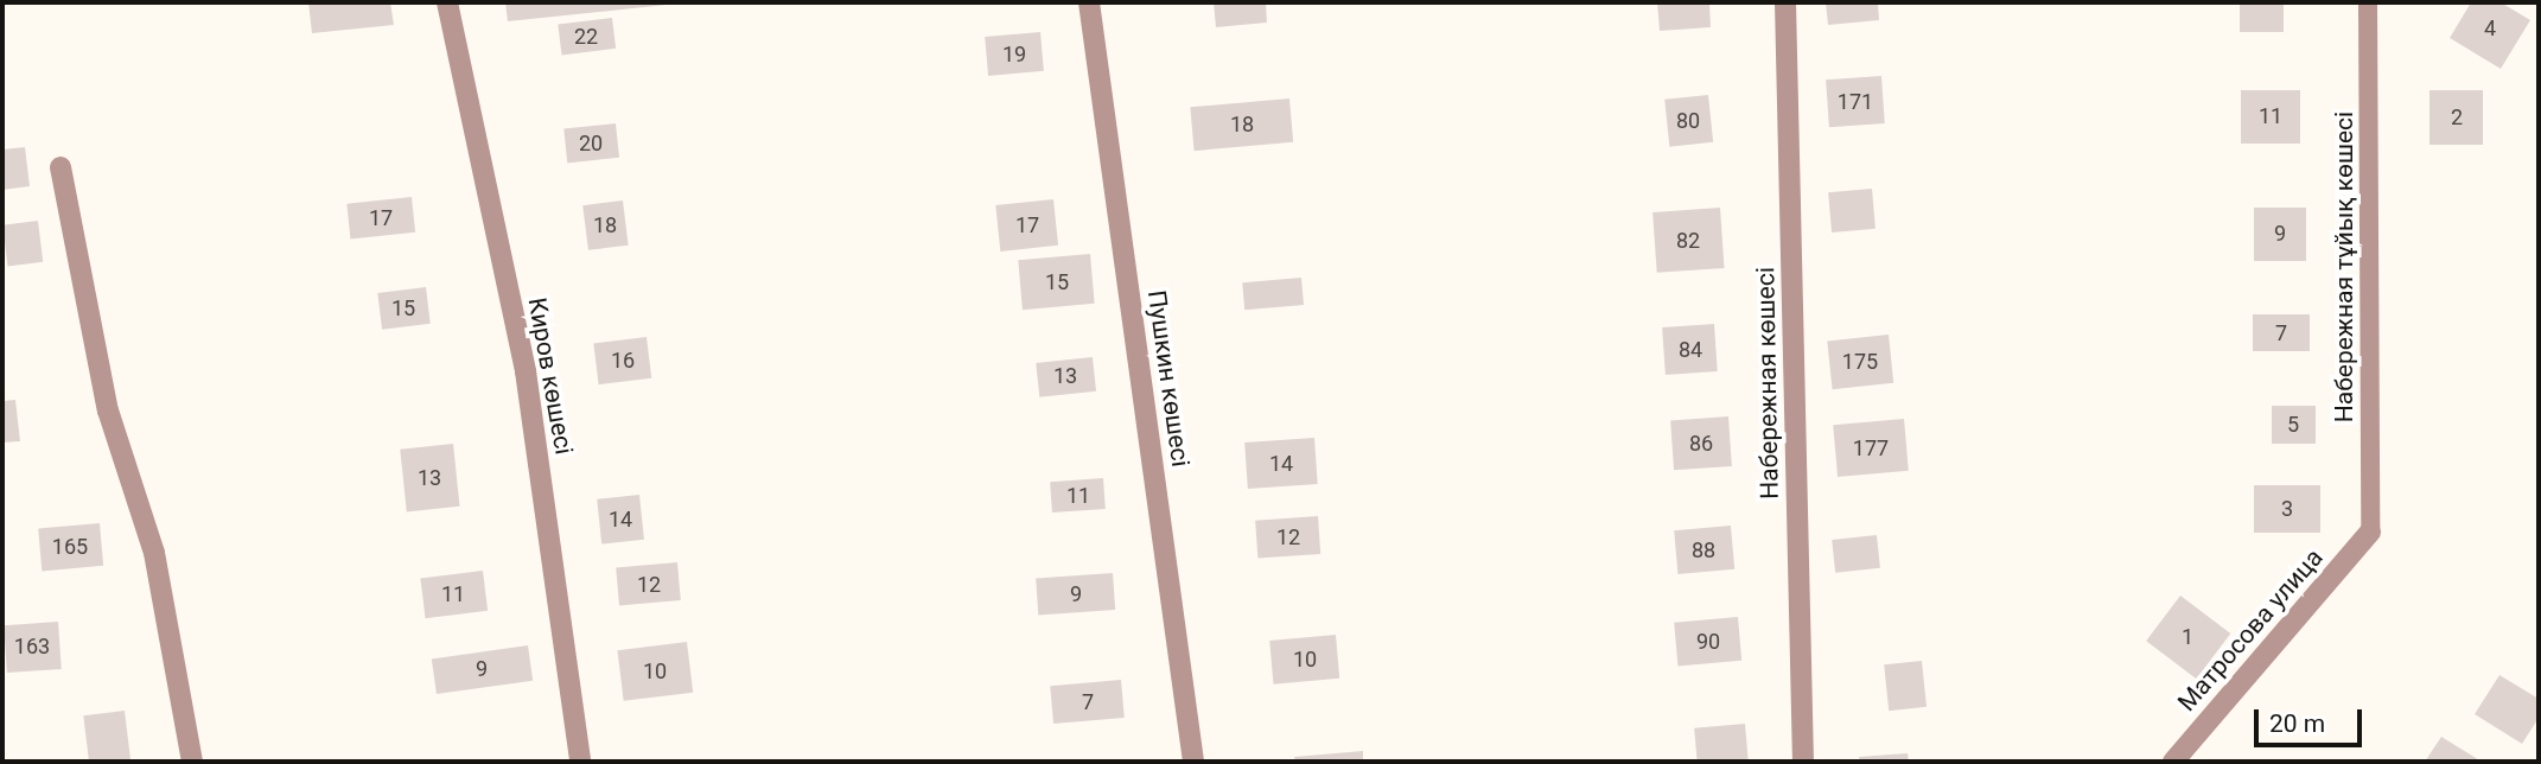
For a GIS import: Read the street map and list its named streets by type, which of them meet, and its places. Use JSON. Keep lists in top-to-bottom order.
{
  "streets": {
    "street": [
      "Киров көшесі",
      "Пушкин көшесі",
      "Набережная көшесі",
      "Матросова улица"
    ],
    "lane": ["Набережная тұйық көшесі"]
  },
  "crossings": [
    ["Набережная тұйық көшесі", "Матросова улица"]
  ],
  "house_numbers": [
    "4",
    "22",
    "19",
    "171",
    "11",
    "2",
    "80",
    "18",
    "20",
    "17",
    "18",
    "17",
    "9",
    "82",
    "15",
    "15",
    "7",
    "84",
    "16",
    "175",
    "13",
    "5",
    "86",
    "177",
    "14",
    "13",
    "11",
    "3",
    "14",
    "12",
    "165",
    "88",
    "12",
    "11",
    "9",
    "1",
    "90",
    "163",
    "10",
    "9",
    "10",
    "7"
  ],
  "scale_bar": "20 m"
}
